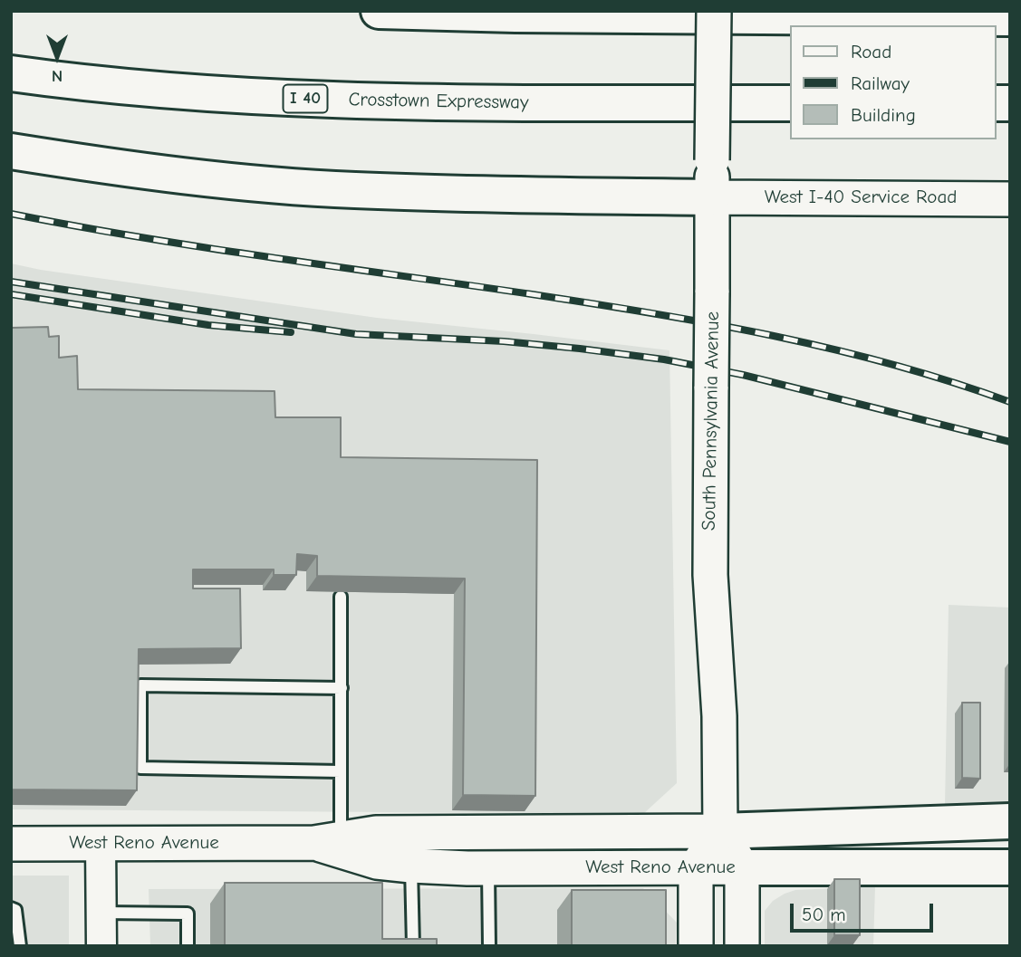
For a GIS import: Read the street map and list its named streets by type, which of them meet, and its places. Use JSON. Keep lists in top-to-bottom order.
{
  "streets": {
    "main road": [
      "I 40",
      "Crosstown Expressway",
      "West I-40 Service Road",
      "South Pennsylvania Avenue",
      "West Reno Avenue"
    ]
  },
  "crossings": [
    ["West I-40 Service Road", "South Pennsylvania Avenue"],
    ["South Pennsylvania Avenue", "West Reno Avenue"]
  ],
  "legend": ["Road", "Railway", "Building"],
  "scale_bar": "50 m",
  "north": "bottom"
}
